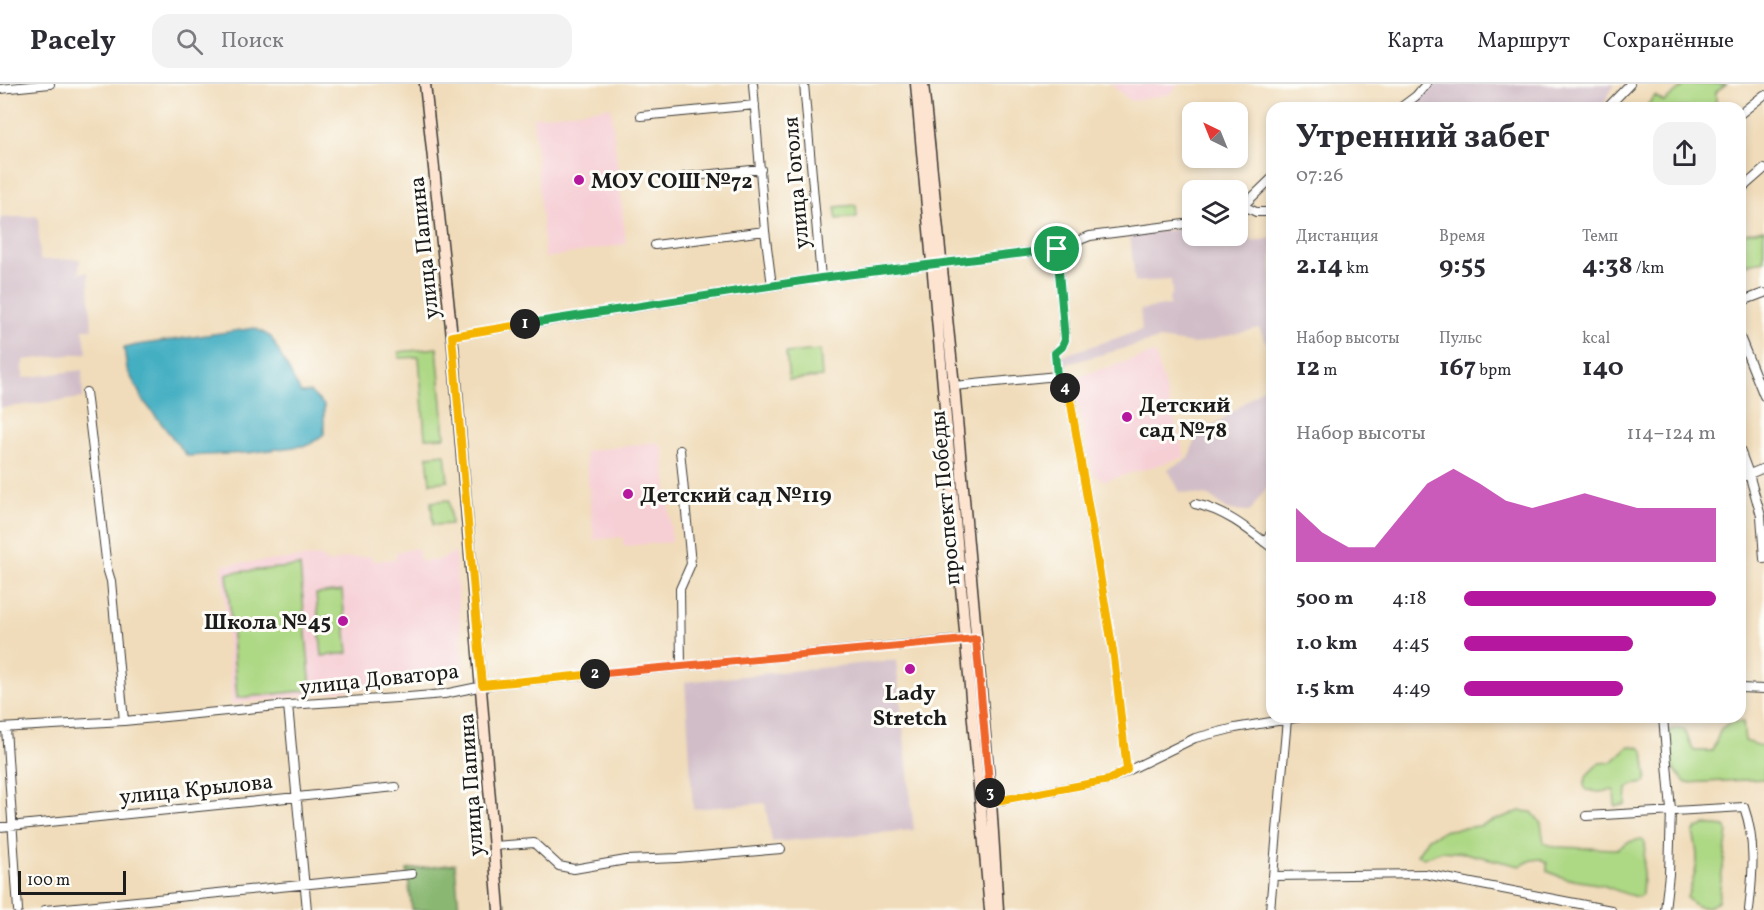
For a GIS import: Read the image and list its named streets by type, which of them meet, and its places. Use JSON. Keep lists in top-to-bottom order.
{
  "streets": {
    "main road": ["улица Папина", "проспект Победы"],
    "street": ["улица Гоголя", "улица Доватора", "улица Крылова"]
  },
  "crossings": [
    ["улица Папина", "улица Доватора"],
    ["проспект Победы", "улица Доватора"]
  ],
  "places": [
    "МОУ СОШ №72",
    "Детский сад №78",
    "Детский сад №119",
    "Школа №45",
    "Lady Stretch"
  ],
  "scale_bar": "100 m",
  "north": "top left",
  "page": {
    "header": "Pacely",
    "search": "Поиск",
    "nav": ["Карта", "Маршрут", "Сохранённые"],
    "heading": ["Утренний забег", "07:26"],
    "stats": [
      ["Дистанция", "2.14 km"],
      ["Время", "9:55"],
      ["Темп", "4:38 /km"],
      ["Набор высоты", "12 m"],
      ["Пульс", "167 bpm"],
      ["kcal", "140"]
    ],
    "pins": [
      "1",
      "4",
      "2",
      "3"
    ],
    "chart": ["Набор высоты", "114–124 m"],
    "list": [
      {
        "name": "500 m",
        "note": "4:18"
      },
      {
        "name": "1.0 km",
        "note": "4:45"
      },
      {
        "name": "1.5 km",
        "note": "4:49"
      }
    ],
    "scale": "100 m"
  }
}
